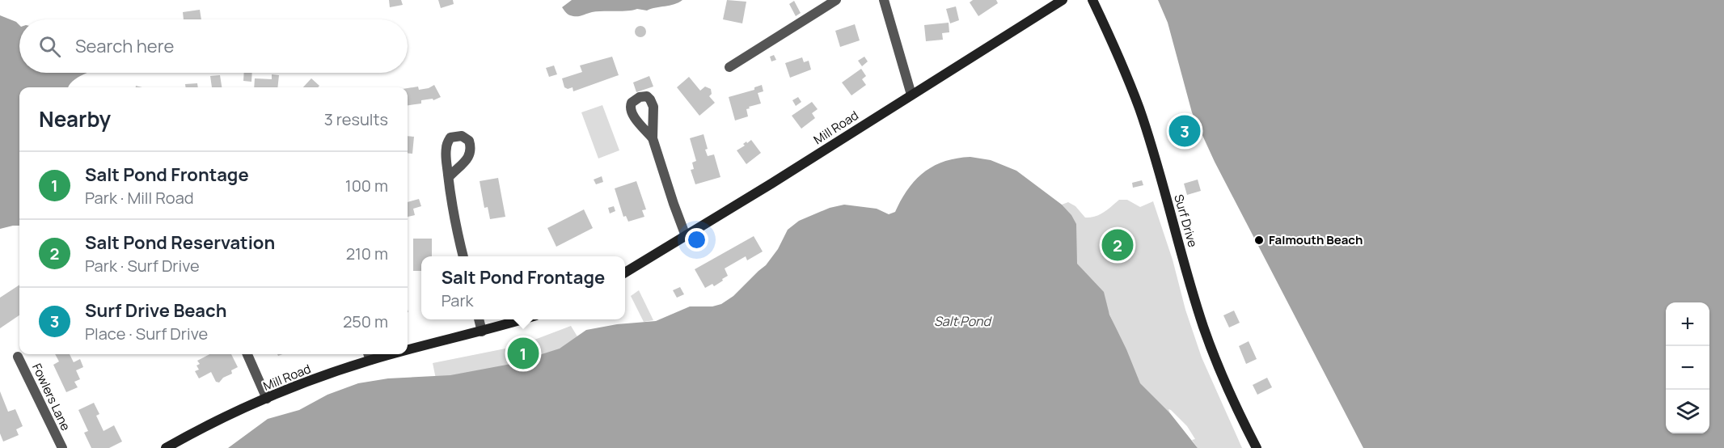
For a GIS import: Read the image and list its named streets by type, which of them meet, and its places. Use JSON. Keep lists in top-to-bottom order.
{
  "streets": {
    "street": ["Mill Road", "Surf Drive", "Fowlers Lane"]
  },
  "water": ["Salt Pond"],
  "places": ["Falmouth Beach"],
  "page": {
    "search": "Search here",
    "heading": ["Nearby", "3 results"],
    "pins": ["3", "2", "1"],
    "list": [
      {
        "mark": "1",
        "name": "Salt Pond Frontage",
        "note": "Park · Mill Road",
        "value": "100 m"
      },
      {
        "mark": "2",
        "name": "Salt Pond Reservation",
        "note": "Park · Surf Drive",
        "value": "210 m"
      },
      {
        "mark": "3",
        "name": "Surf Drive Beach",
        "note": "Place · Surf Drive",
        "value": "250 m"
      }
    ],
    "popup": ["Salt Pond Frontage", "Park"],
    "map_buttons": ["+", "−"]
  }
}
